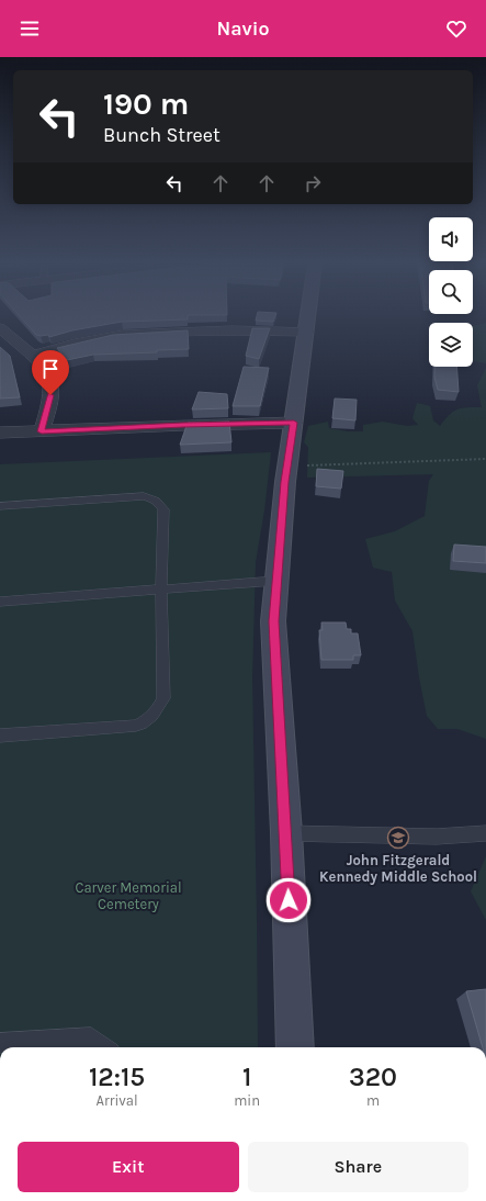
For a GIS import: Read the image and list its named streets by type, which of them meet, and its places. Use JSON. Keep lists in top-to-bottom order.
{
  "parks": ["Carver Memorial Cemetery"],
  "places": {
    "school or university": ["John Fitzgerald Kennedy Middle School"]
  },
  "page": {
    "header": "Navio",
    "turn": ["190 m", "Bunch Street"],
    "eta": [
      "12:15",
      "Arrival",
      "1",
      "min",
      "320",
      "m"
    ],
    "buttons": ["Exit", "Share"]
  }
}
